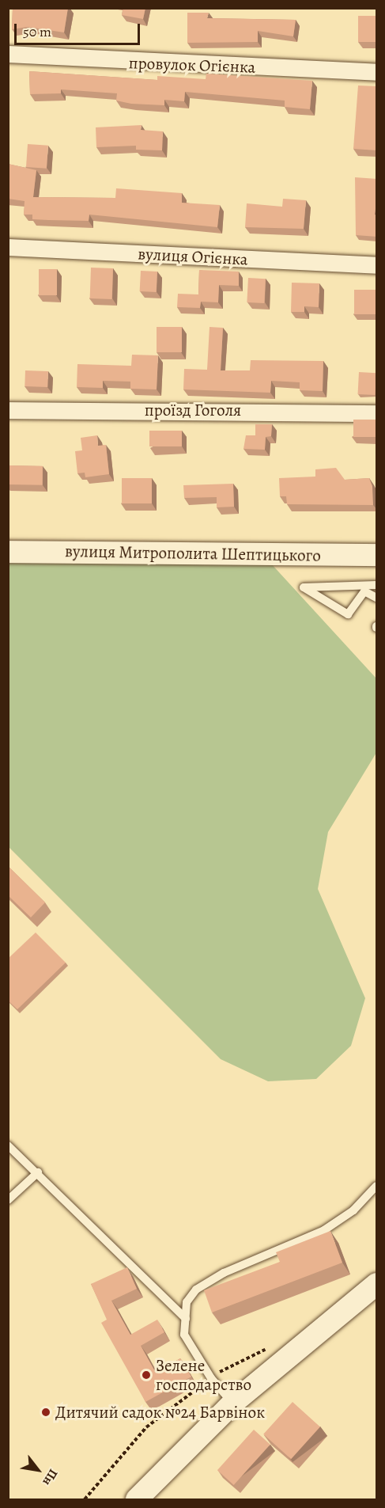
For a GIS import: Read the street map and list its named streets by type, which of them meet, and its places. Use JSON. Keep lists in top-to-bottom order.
{
  "streets": {
    "street": [
      "провулок Огієнка",
      "вулиця Огієнка",
      "проїзд Гоголя",
      "вулиця Митрополита Шептицького"
    ]
  },
  "places": ["Зелене господарство", "Дитячий садок №24 Барвінок"],
  "scale_bar": "50 m",
  "north": "bottom right"
}
